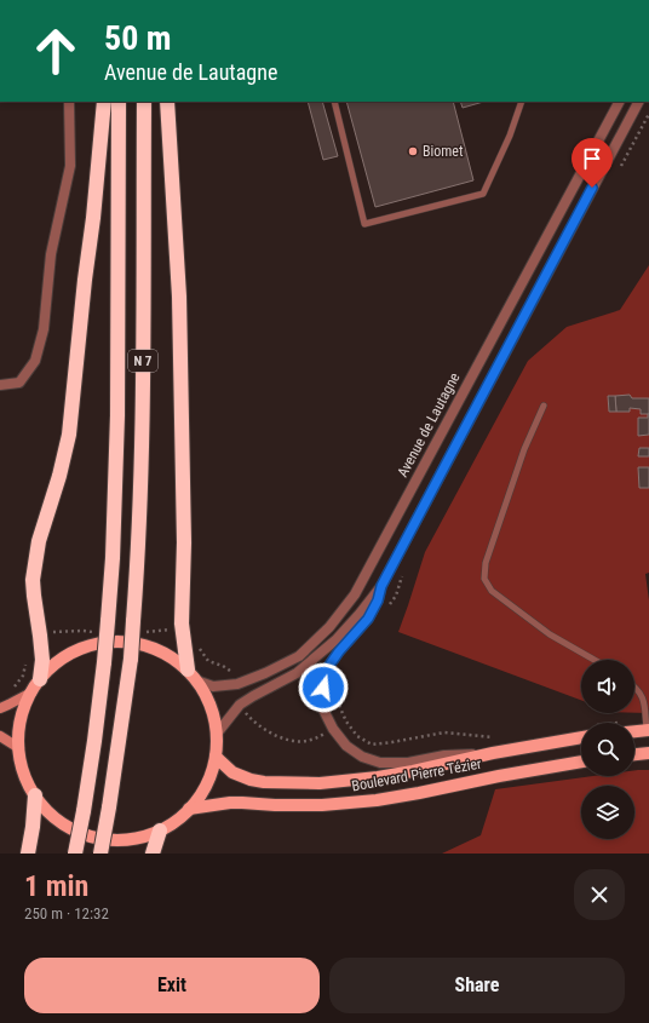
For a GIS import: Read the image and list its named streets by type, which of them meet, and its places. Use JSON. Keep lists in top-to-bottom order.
{
  "streets": {
    "highway": ["N 7"],
    "main road": ["Boulevard Pierre Tézier"],
    "street": ["Avenue de Lautagne"]
  },
  "places": ["Biomet"],
  "page": {
    "turn": ["50 m", "Avenue de Lautagne"],
    "heading": ["1 min", "250 m · 12:32"],
    "buttons": ["Exit", "Share"]
  }
}
